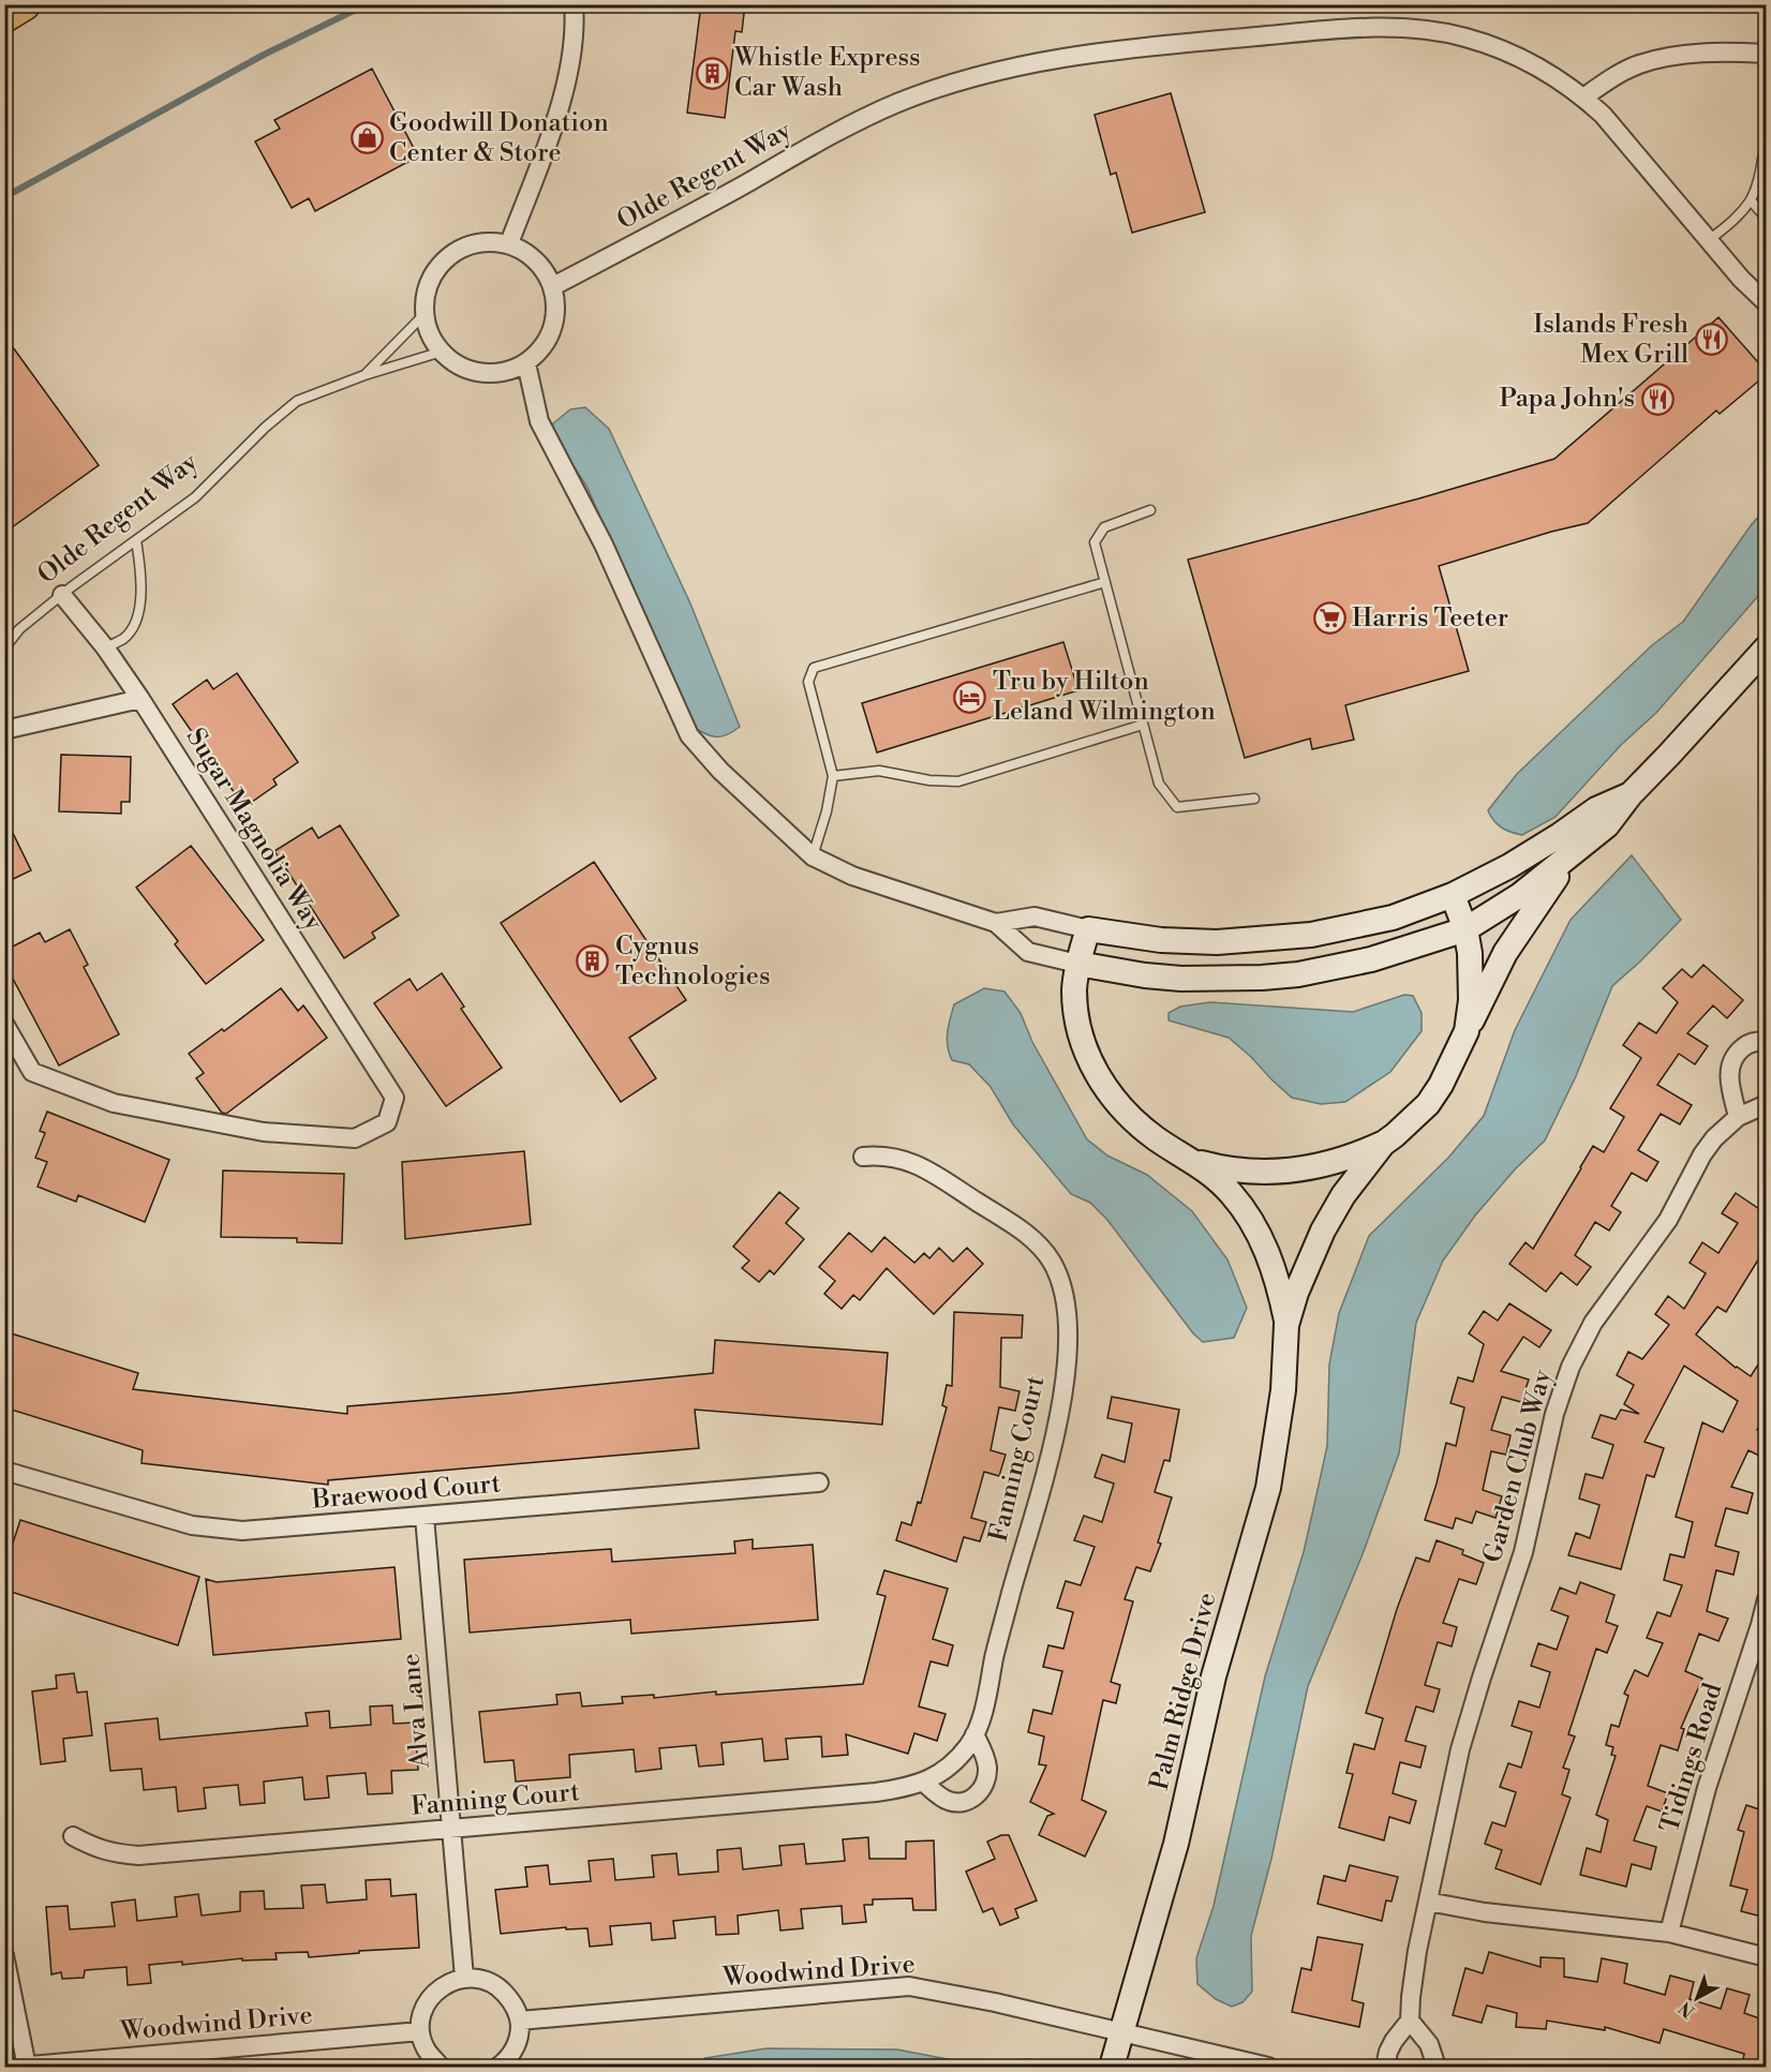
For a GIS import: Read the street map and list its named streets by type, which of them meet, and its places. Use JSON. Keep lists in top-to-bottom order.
{
  "streets": {
    "street": [
      "Olde Regent Way",
      "Sugar Magnolia Way",
      "Fanning Court",
      "Garden Club Way",
      "Braewood Court",
      "Palm Ridge Drive",
      "Alva Lane",
      "Tidings Road",
      "Woodwind Drive"
    ]
  },
  "crossings": [
    ["Olde Regent Way", "Sugar Magnolia Way"],
    ["Fanning Court", "Alva Lane"],
    ["Braewood Court", "Alva Lane"],
    ["Palm Ridge Drive", "Woodwind Drive"]
  ],
  "places": {
    "building": ["Whistle Express Car Wash", "Cygnus Technologies"],
    "shop": ["Goodwill Donation Center & Store"],
    "restaurant": ["Islands Fresh Mex Grill", "Papa John's"],
    "supermarket": ["Harris Teeter"],
    "hotel": ["Tru by Hilton Leland Wilmington"]
  },
  "north": "bottom left"
}
